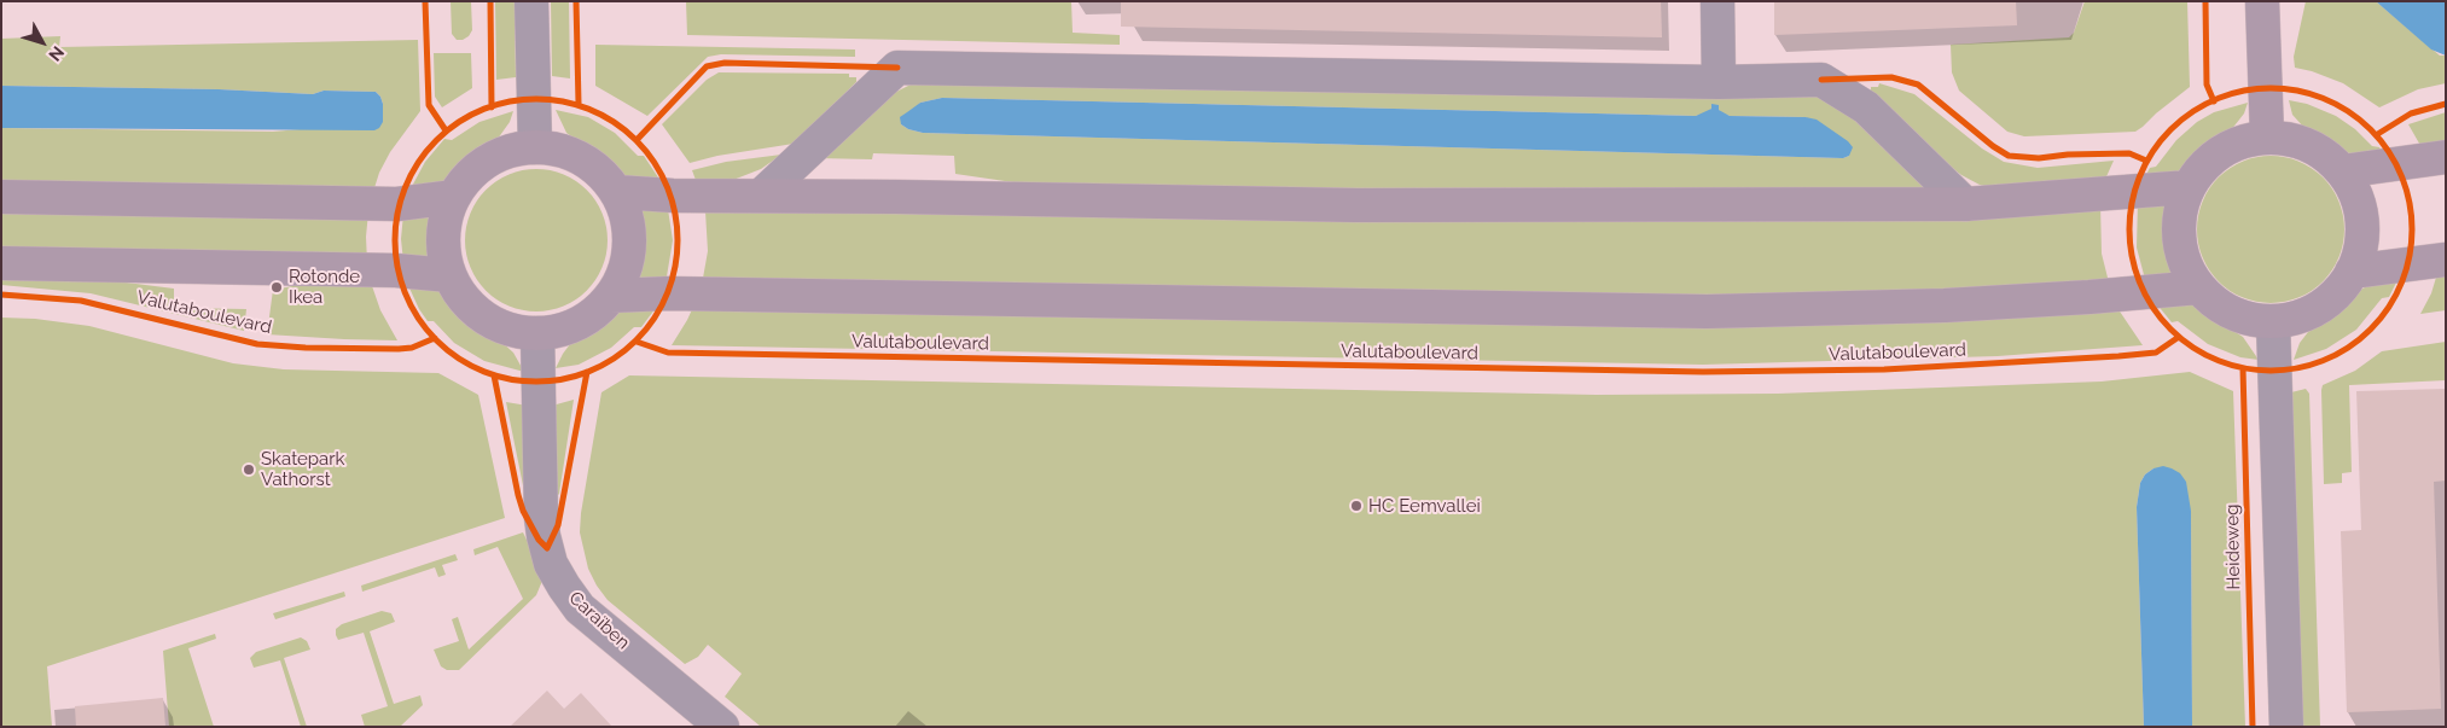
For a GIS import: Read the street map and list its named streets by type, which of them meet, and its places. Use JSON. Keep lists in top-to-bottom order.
{
  "streets": {
    "main road": ["Valutaboulevard"],
    "street": ["Caraïben"],
    "cycle path": ["Heideweg"]
  },
  "crossings": [
    ["Valutaboulevard", "Caraïben"]
  ],
  "places": ["Rotonde Ikea", "Skatepark Vathorst", "HC Eemvallei"],
  "north": "bottom right"
}
